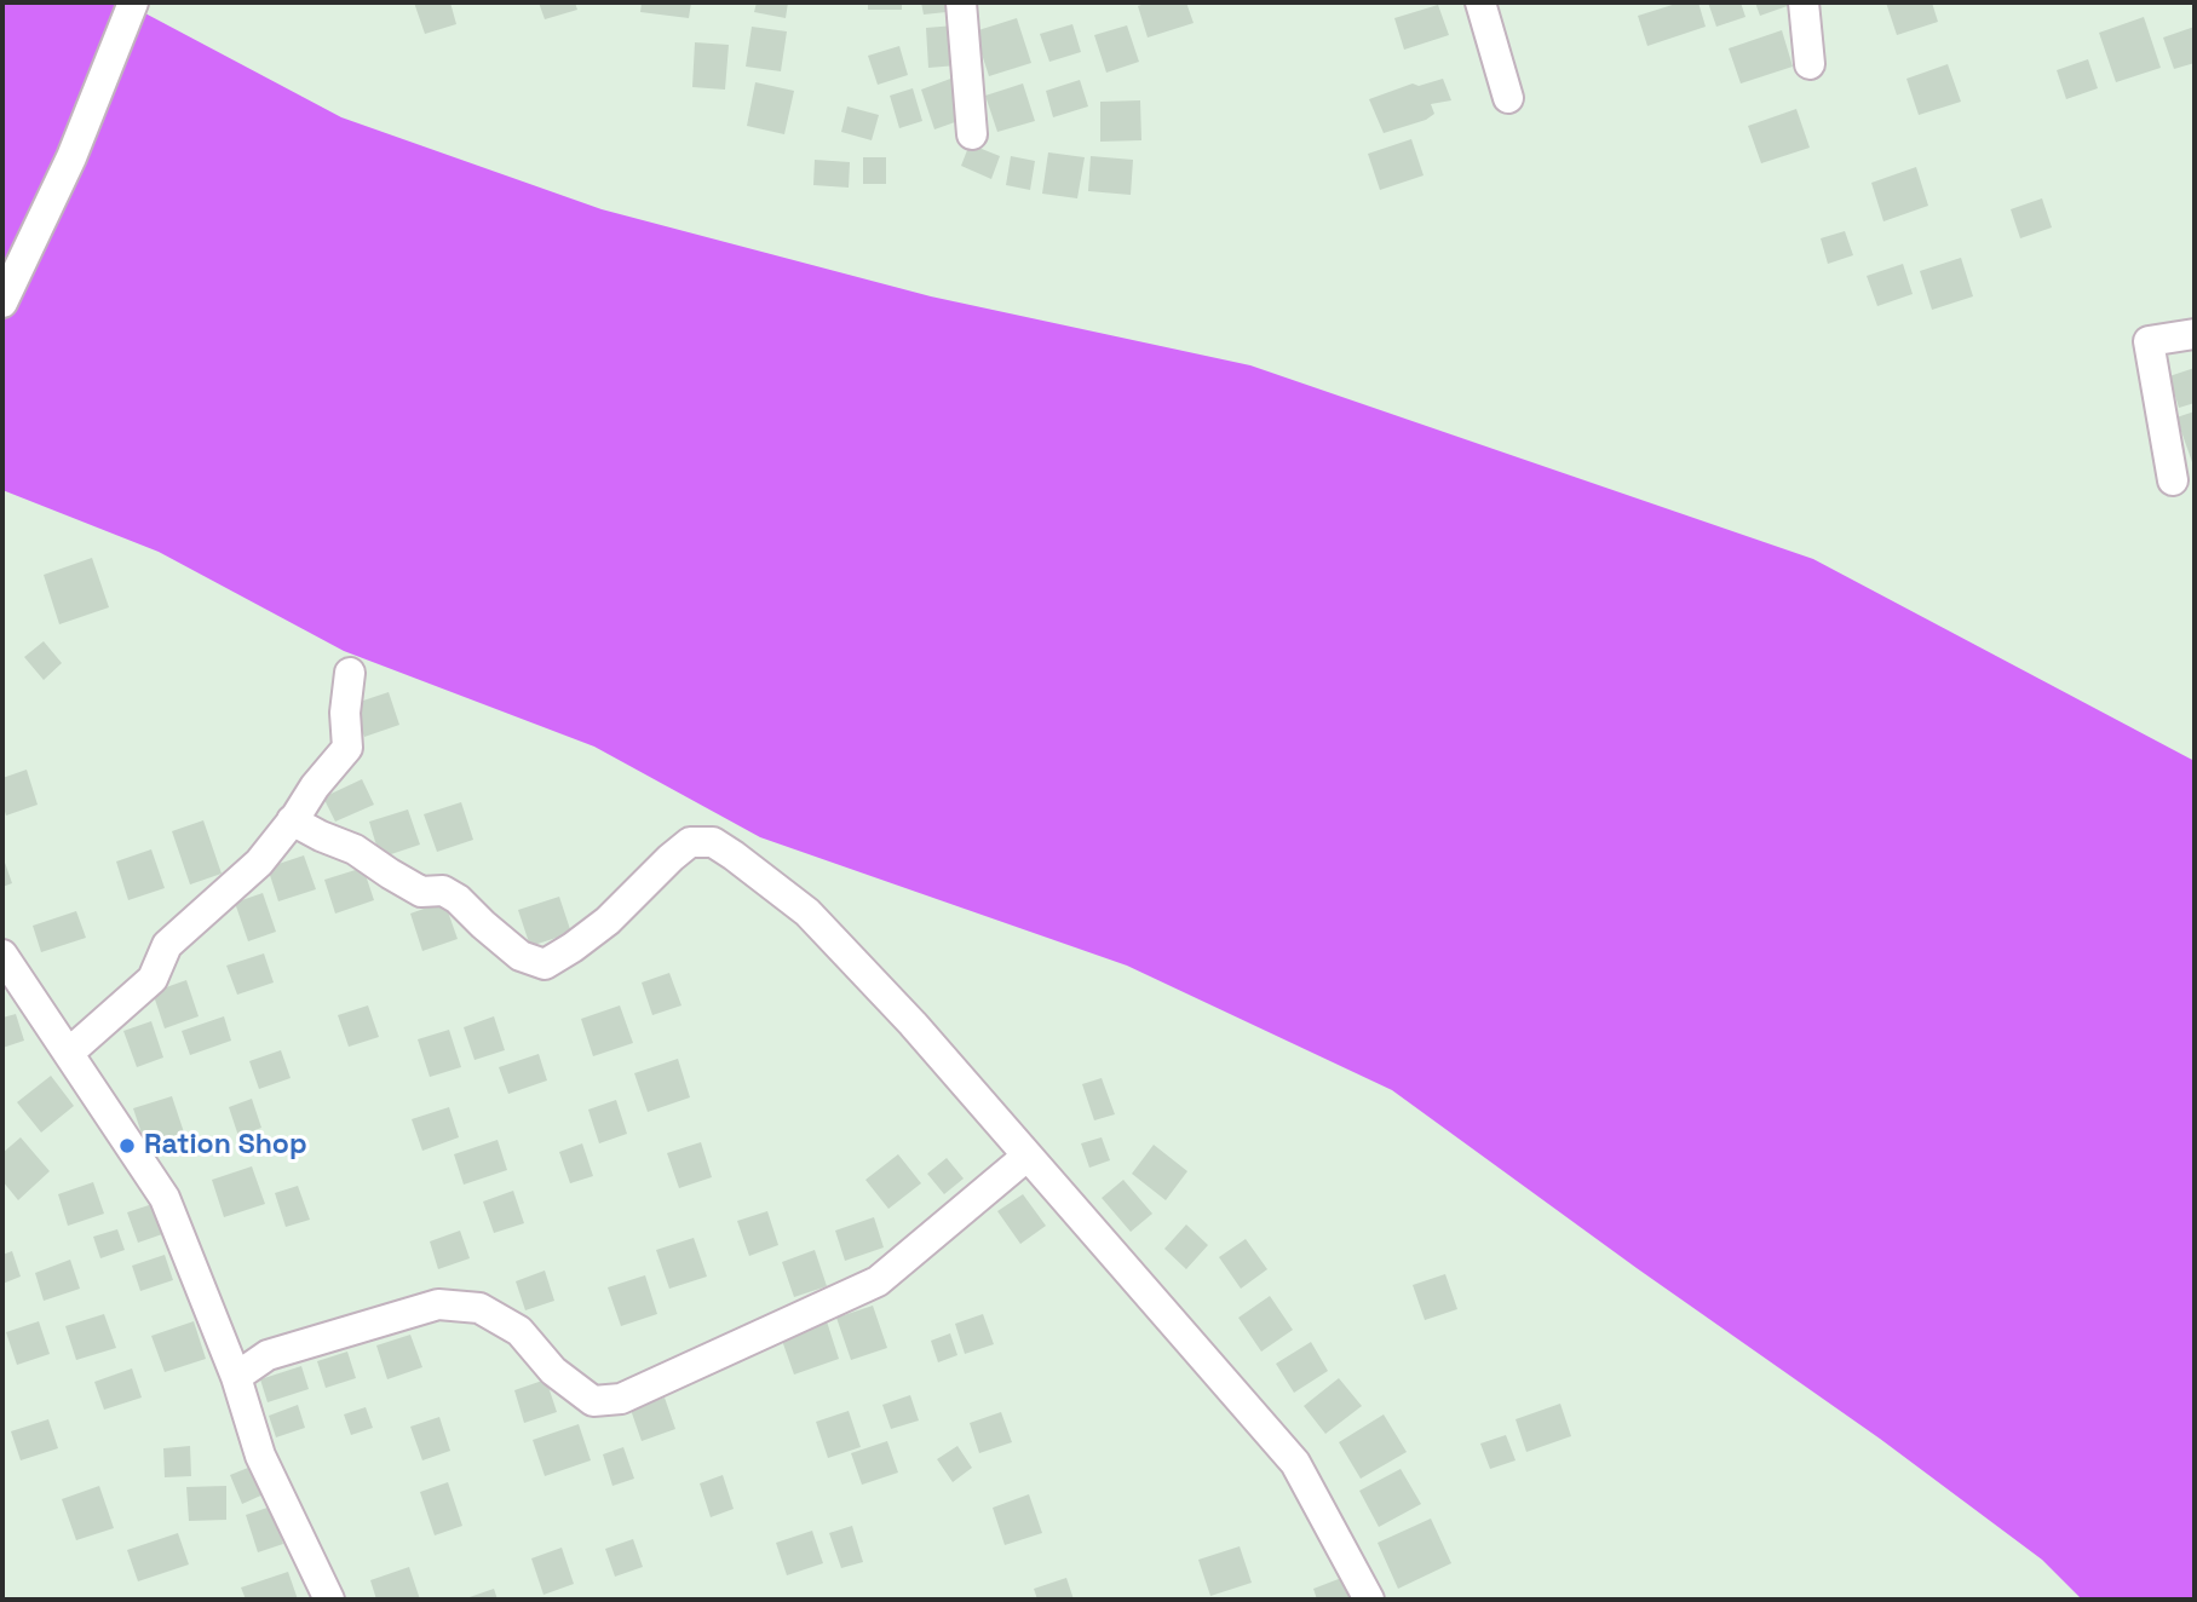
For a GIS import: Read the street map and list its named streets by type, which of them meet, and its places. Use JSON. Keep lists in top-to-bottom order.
{
  "places": ["Ration Shop"]
}
